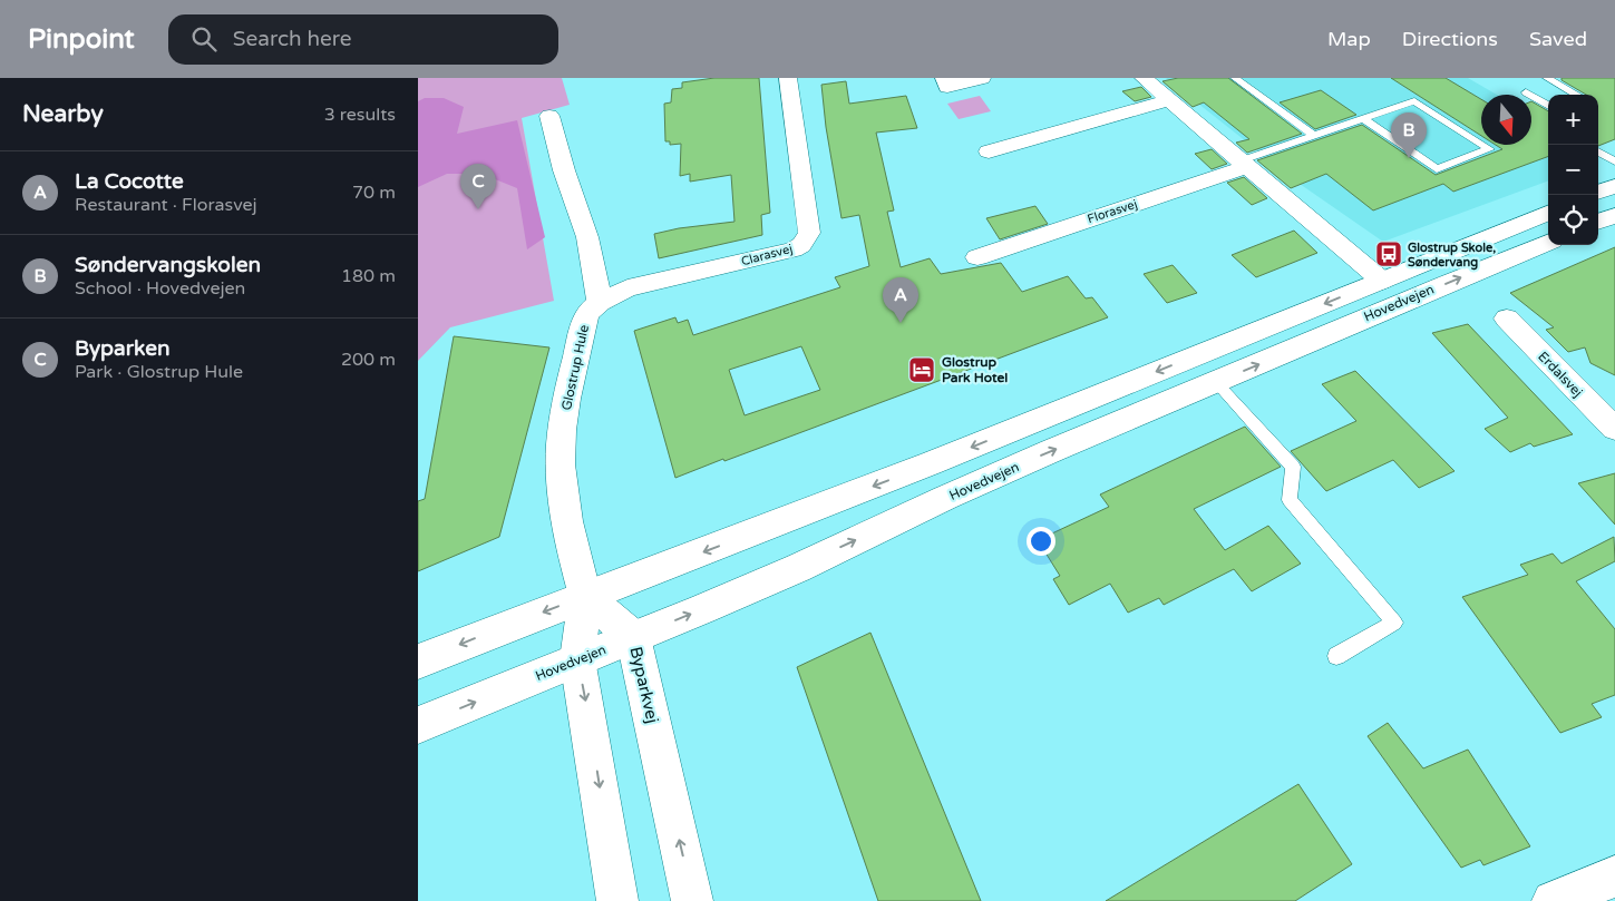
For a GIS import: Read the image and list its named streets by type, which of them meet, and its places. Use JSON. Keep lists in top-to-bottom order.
{
  "streets": {
    "street": [
      "Florasvej",
      "Clarasvej",
      "Hovedvejen",
      "Glostrup Hule",
      "Erdalsvej",
      "Byparkvej"
    ]
  },
  "crossings": [
    ["Clarasvej", "Glostrup Hule"],
    ["Hovedvejen", "Glostrup Hule"],
    ["Hovedvejen", "Byparkvej"],
    ["Glostrup Hule", "Byparkvej"]
  ],
  "places": {
    "bus stop": ["Glostrup Skole, Søndervang"],
    "hotel": ["Glostrup Park Hotel"]
  },
  "north": "bottom",
  "page": {
    "header": "Pinpoint",
    "search": "Search here",
    "nav": ["Map", "Directions", "Saved"],
    "heading": ["Nearby", "3 results"],
    "map_buttons": ["+", "−"],
    "pins": ["B", "C", "A"],
    "list": [
      {
        "mark": "A",
        "name": "La Cocotte",
        "note": "Restaurant · Florasvej",
        "value": "70 m"
      },
      {
        "mark": "B",
        "name": "Søndervangskolen",
        "note": "School · Hovedvejen",
        "value": "180 m"
      },
      {
        "mark": "C",
        "name": "Byparken",
        "note": "Park · Glostrup Hule",
        "value": "200 m"
      }
    ]
  }
}
